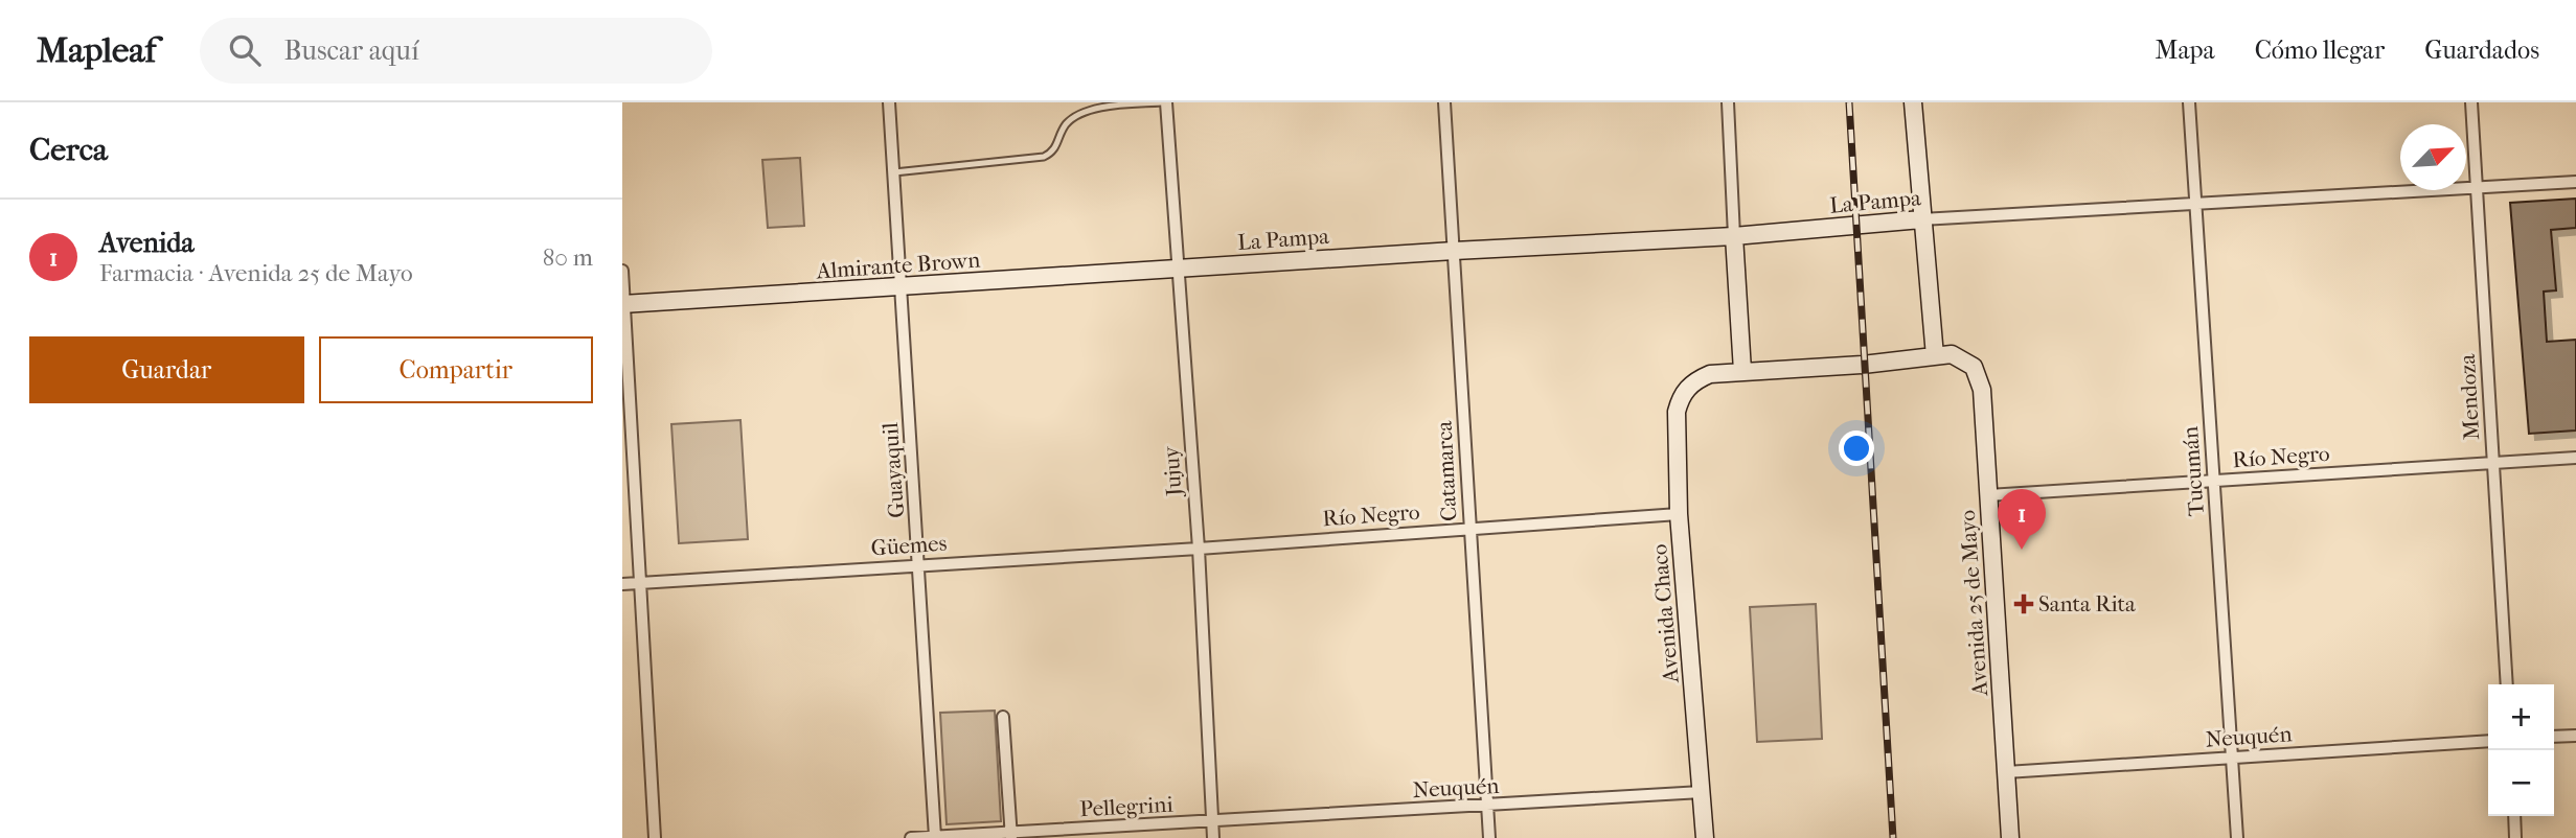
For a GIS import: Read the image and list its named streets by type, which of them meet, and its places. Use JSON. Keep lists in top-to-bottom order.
{
  "streets": {
    "street": [
      "La Pampa",
      "Almirante Brown",
      "Mendoza",
      "Río Negro",
      "Guayaquil",
      "Jujuy",
      "Catamarca",
      "Tucumán",
      "Güemes",
      "Avenida 25 de Mayo",
      "Avenida Chaco",
      "Neuquén",
      "Pellegrini"
    ]
  },
  "crossings": [
    ["La Pampa", "Almirante Brown"],
    ["La Pampa", "Mendoza"],
    ["La Pampa", "Jujuy"],
    ["La Pampa", "Catamarca"],
    ["La Pampa", "Tucumán"],
    ["Almirante Brown", "Guayaquil"],
    ["Almirante Brown", "Jujuy"],
    ["Mendoza", "Río Negro"],
    ["Río Negro", "Jujuy"],
    ["Río Negro", "Catamarca"],
    ["Río Negro", "Tucumán"],
    ["Río Negro", "Güemes"],
    ["Río Negro", "Avenida 25 de Mayo"],
    ["Río Negro", "Avenida Chaco"],
    ["Guayaquil", "Güemes"],
    ["Guayaquil", "Pellegrini"],
    ["Jujuy", "Güemes"],
    ["Jujuy", "Neuquén"],
    ["Jujuy", "Pellegrini"],
    ["Catamarca", "Neuquén"],
    ["Tucumán", "Neuquén"],
    ["Avenida 25 de Mayo", "Neuquén"],
    ["Avenida Chaco", "Neuquén"],
    ["Neuquén", "Pellegrini"]
  ],
  "places": {
    "health": ["Santa Rita"]
  },
  "north": "top right",
  "page": {
    "header": "Mapleaf",
    "search": "Buscar aquí",
    "nav": ["Mapa", "Cómo llegar", "Guardados"],
    "heading": "Cerca",
    "list": [
      {
        "mark": "1",
        "name": "Avenida",
        "note": "Farmacia · Avenida 25 de Mayo",
        "value": "80 m"
      }
    ],
    "buttons": ["Guardar", "Compartir"],
    "pins": "1",
    "map_buttons": ["+", "−"]
  }
}
